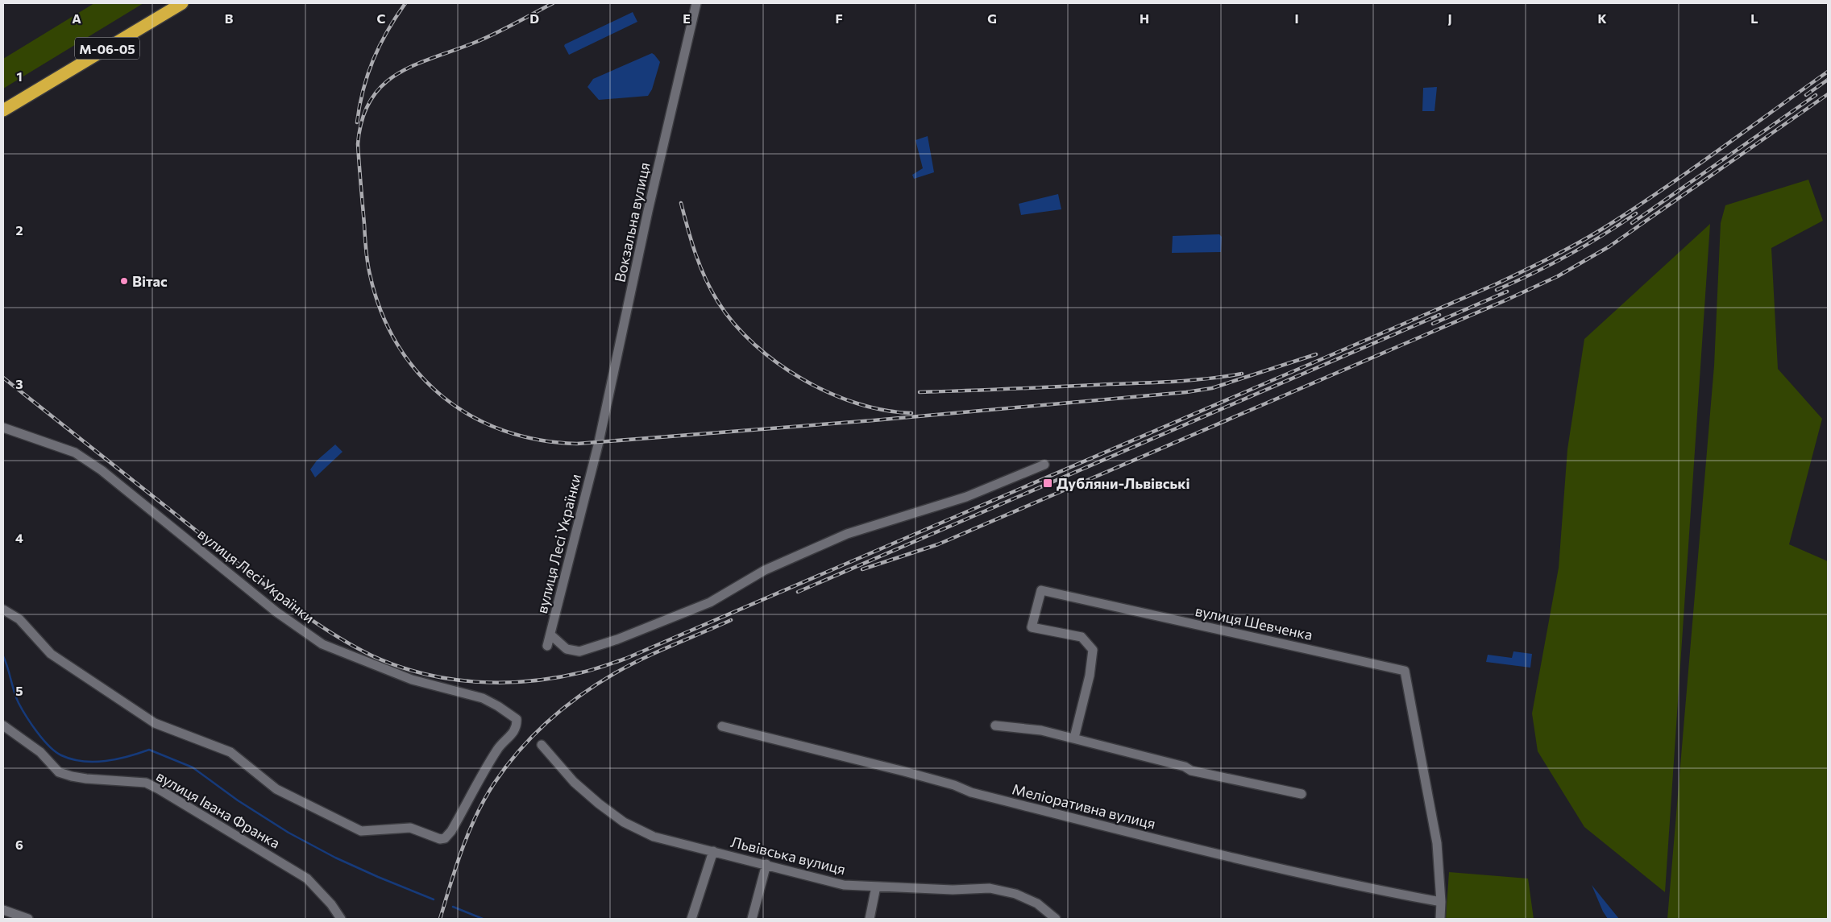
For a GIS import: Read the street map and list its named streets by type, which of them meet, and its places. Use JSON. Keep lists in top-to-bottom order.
{
  "streets": {
    "highway": ["М-06-05"],
    "street": [
      "Вокзальна вулиця",
      "вулиця Лесі Українки",
      "вулиця Шевченка",
      "Меліоративна вулиця",
      "вулиця Івана Франка",
      "Львівська вулиця"
    ]
  },
  "crossings": [
    ["Вокзальна вулиця", "вулиця Лесі Українки"],
    ["вулиця Шевченка", "Меліоративна вулиця"]
  ],
  "places": {
    "other": ["Вітас"],
    "transit": ["Дубляни-Львівські"]
  },
  "grid": {
    "columns": [
      "A",
      "B",
      "C",
      "D",
      "E",
      "F",
      "G",
      "H",
      "I",
      "J",
      "K",
      "L"
    ],
    "rows": [
      "1",
      "2",
      "3",
      "4",
      "5",
      "6"
    ]
  }
}
